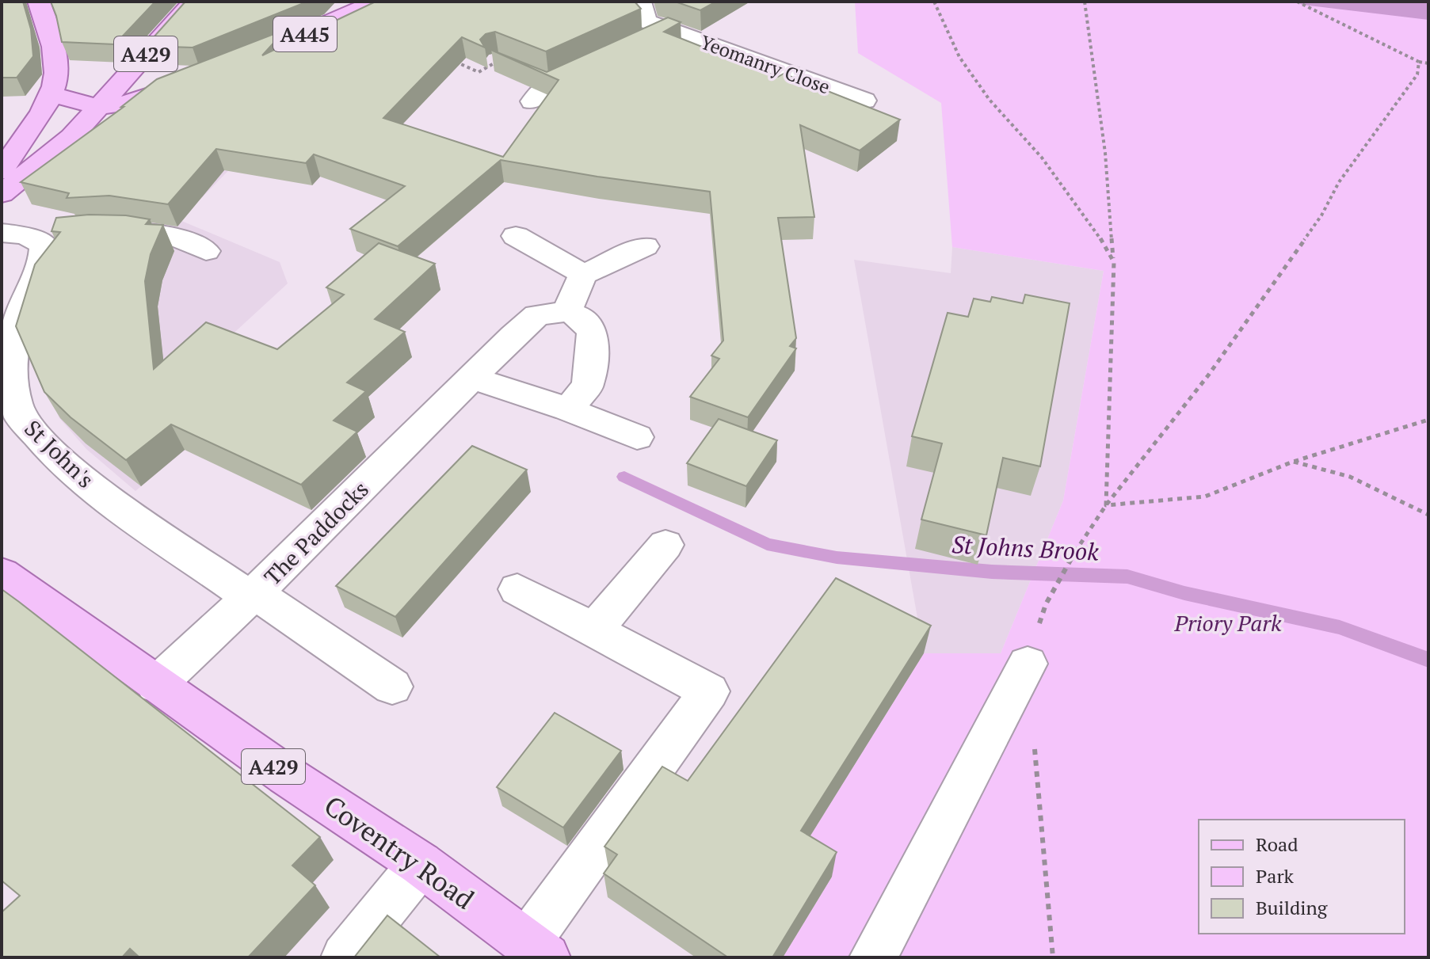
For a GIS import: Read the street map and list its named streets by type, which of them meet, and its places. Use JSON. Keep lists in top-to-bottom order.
{
  "streets": {
    "main road": ["A445", "A429", "Coventry Road"],
    "street": ["Yeomanry Close", "St John's", "The Paddocks"]
  },
  "crossings": [
    ["St John's", "The Paddocks"],
    ["The Paddocks", "Coventry Road"]
  ],
  "water": ["St Johns Brook"],
  "parks": ["Priory Park"],
  "legend": ["Road", "Park", "Building"]
}
